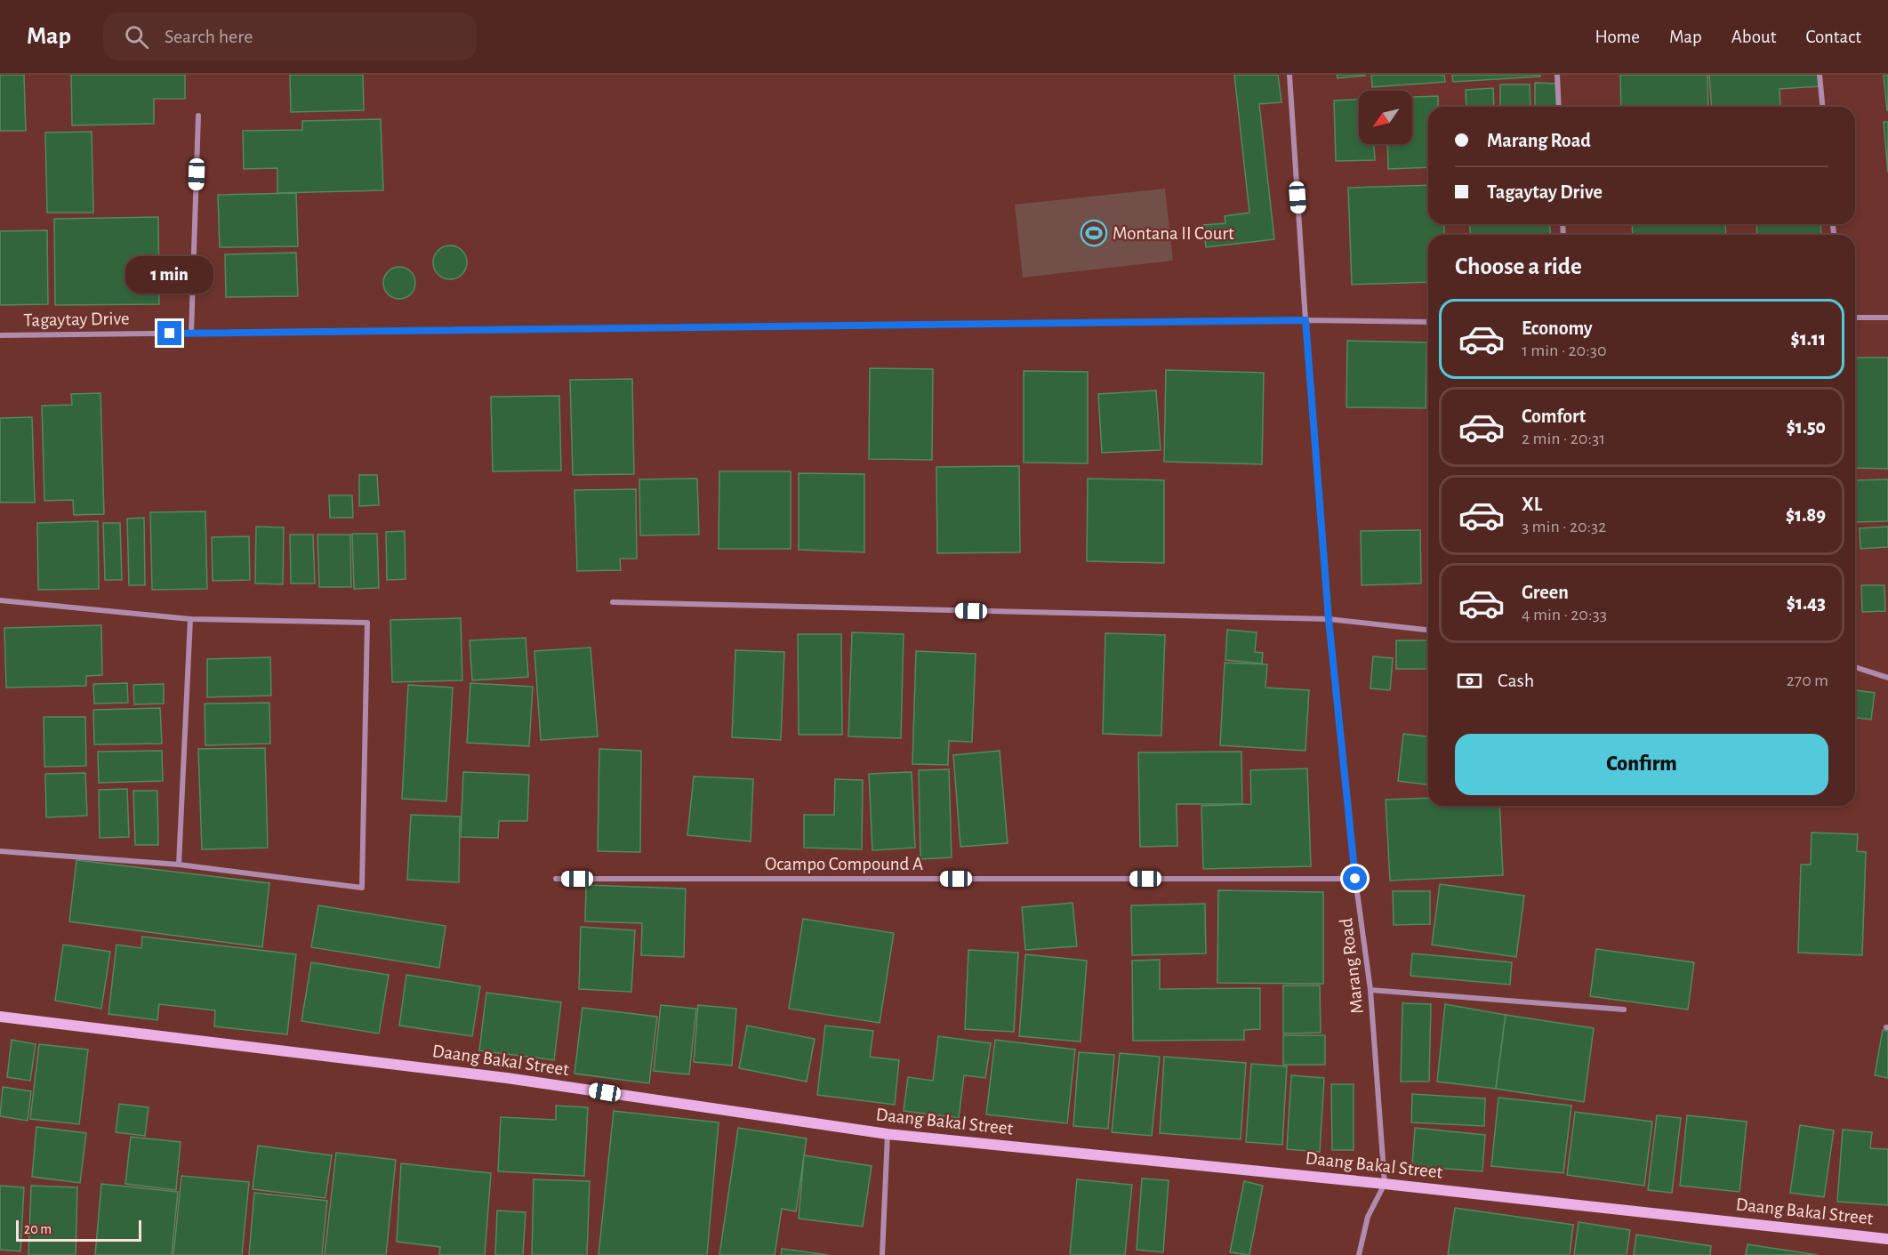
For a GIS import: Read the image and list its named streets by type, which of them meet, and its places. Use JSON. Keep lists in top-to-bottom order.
{
  "streets": {
    "street": [
      "Tagaytay Drive",
      "Ocampo Compound A",
      "Marang Road",
      "Daang Bakal Street"
    ]
  },
  "crossings": [
    ["Tagaytay Drive", "Marang Road"],
    ["Ocampo Compound A", "Marang Road"],
    ["Marang Road", "Daang Bakal Street"]
  ],
  "places": {
    "sports": ["Montana II Court"]
  },
  "scale_bar": "20 m",
  "north": "bottom left",
  "page": {
    "header": "Map",
    "search": "Search here",
    "nav": [
      "Home",
      "Map",
      "About",
      "Contact"
    ],
    "banner": ["Marang Road", "Tagaytay Drive"],
    "heading": "Choose a ride",
    "bubble": "1 min",
    "list": [
      {
        "name": "Economy",
        "note": "1 min · 20:30",
        "value": "$1.11"
      },
      {
        "name": "Comfort",
        "note": "2 min · 20:31",
        "value": "$1.50"
      },
      {
        "name": "XL",
        "note": "3 min · 20:32",
        "value": "$1.89"
      },
      {
        "name": "Green",
        "note": "4 min · 20:33",
        "value": "$1.43"
      }
    ],
    "pay": ["Cash", "270 m"],
    "buttons": "Confirm",
    "scale": "20 m"
  }
}
